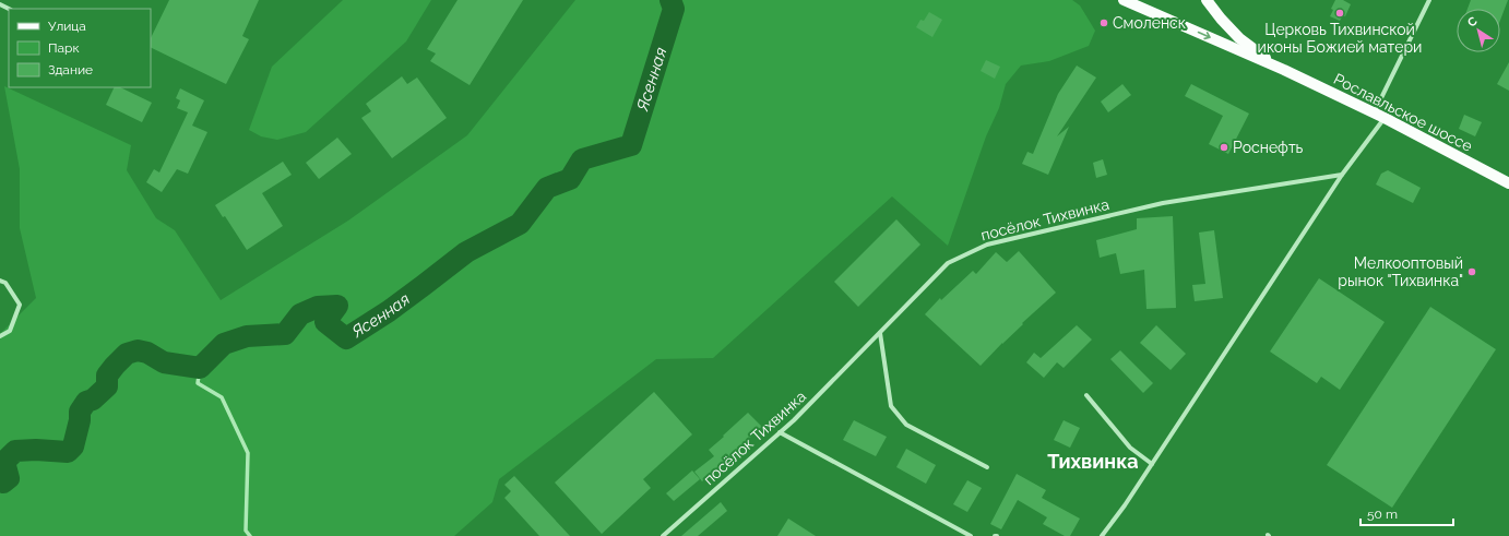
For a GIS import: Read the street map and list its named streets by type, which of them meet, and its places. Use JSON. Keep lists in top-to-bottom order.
{
  "streets": {
    "main road": ["Рославльское шоссе"],
    "street": ["посёлок Тихвинка"]
  },
  "districts": ["Тихвинка"],
  "water": ["Ясенная"],
  "places": [
    "Церковь Тихвинской иконы Божией матери",
    "Смоленск",
    "Роснефть",
    "Мелкооптовый рынок \"Тихвинка\""
  ],
  "legend": ["Улица", "Парк", "Здание"],
  "scale_bar": "50 m",
  "north": "top left"
}
